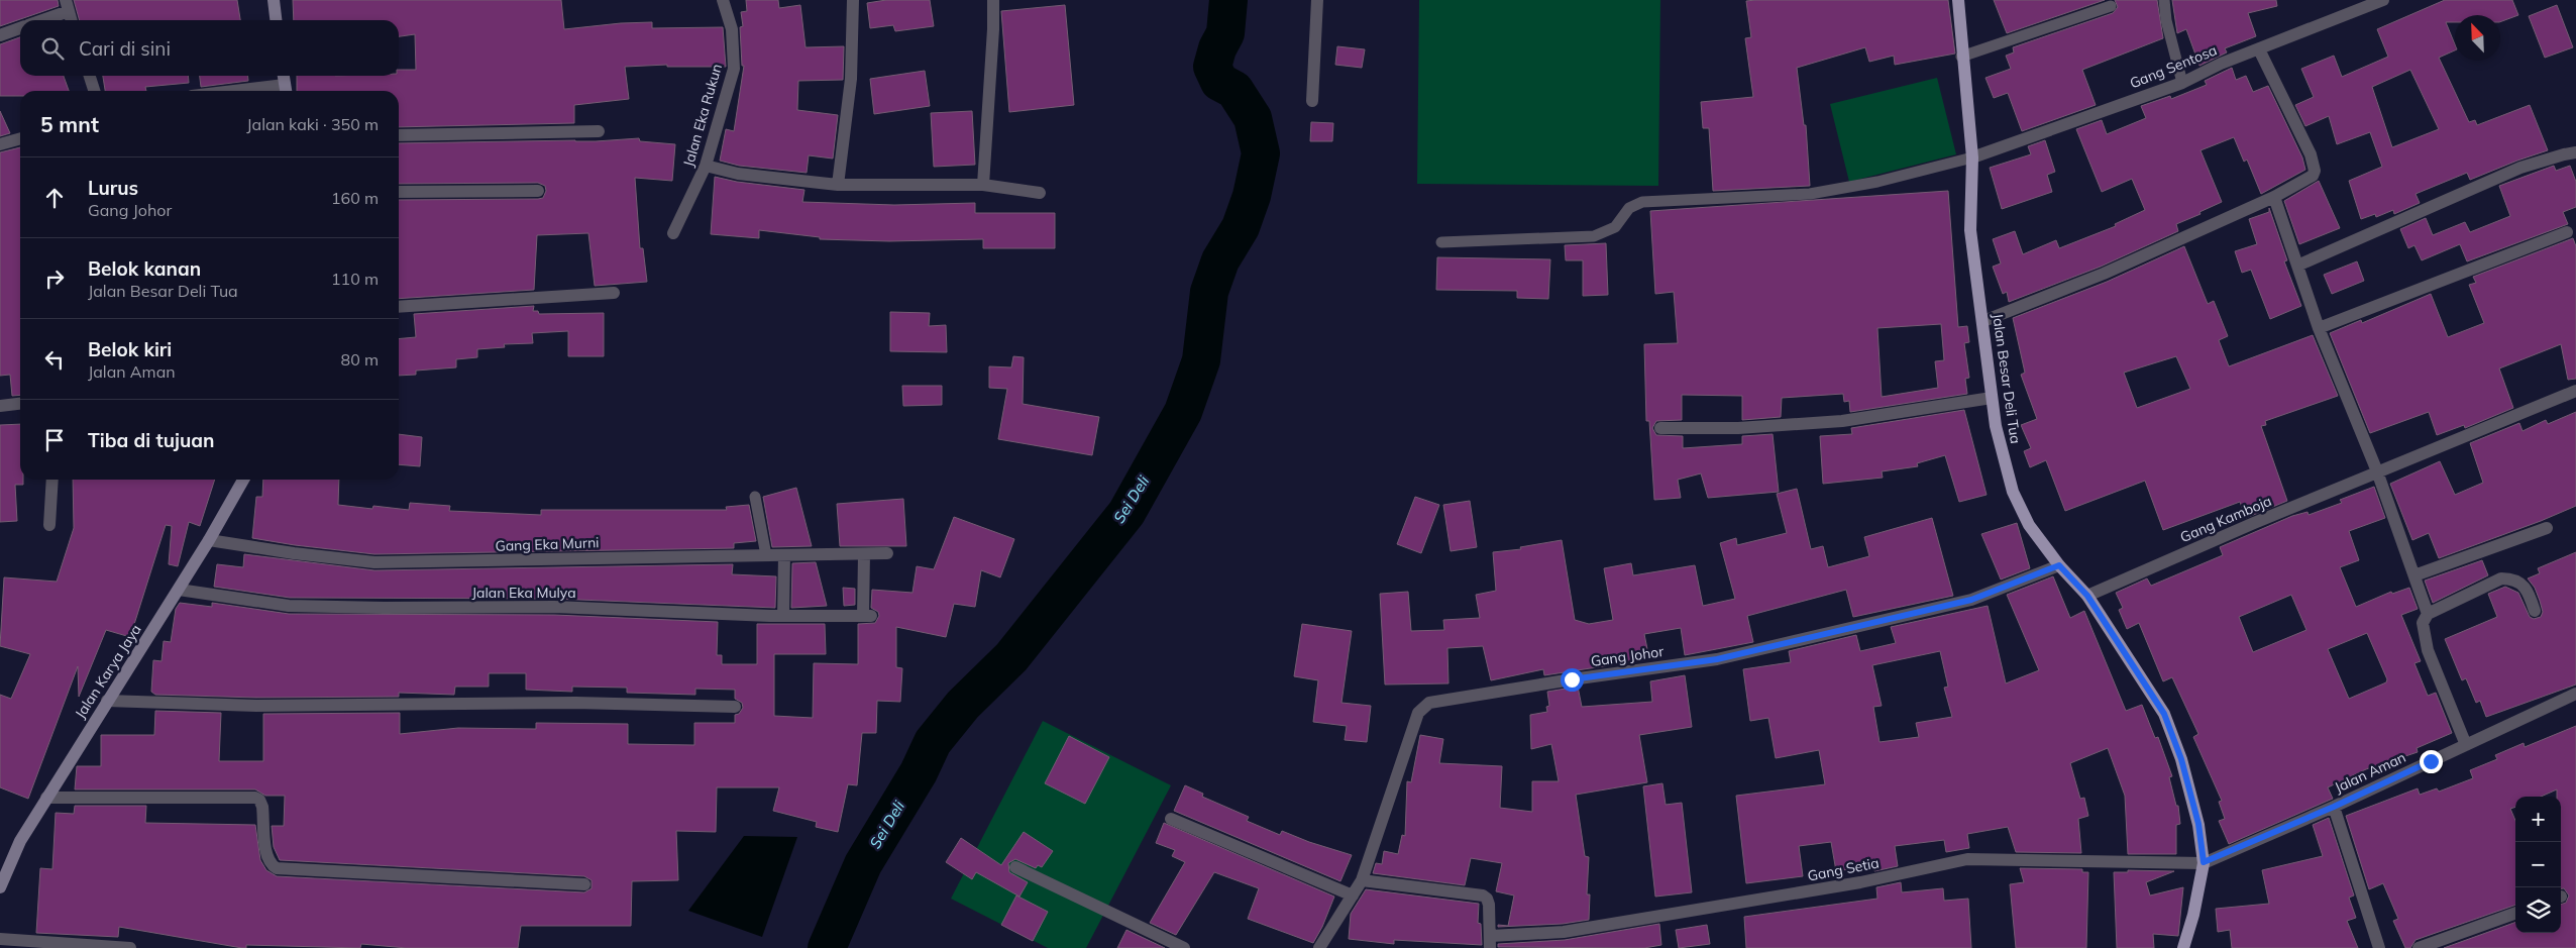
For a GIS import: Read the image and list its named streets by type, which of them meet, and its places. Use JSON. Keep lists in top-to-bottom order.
{
  "streets": {
    "main road": ["Jalan Besar Deli Tua", "Jalan Karya Jaya"],
    "street": [
      "Gang Sentosa",
      "Jalan Eka Rukun",
      "Gang Kamboja",
      "Gang Eka Murni",
      "Jalan Eka Mulya",
      "Gang Johor",
      "Jalan Aman",
      "Gang Setia"
    ]
  },
  "crossings": [
    ["Gang Sentosa", "Jalan Besar Deli Tua"],
    ["Jalan Besar Deli Tua", "Gang Kamboja"],
    ["Jalan Besar Deli Tua", "Gang Johor"],
    ["Jalan Besar Deli Tua", "Jalan Aman"],
    ["Jalan Besar Deli Tua", "Gang Setia"],
    ["Gang Eka Murni", "Jalan Eka Mulya"],
    ["Gang Eka Murni", "Jalan Karya Jaya"],
    ["Jalan Eka Mulya", "Jalan Karya Jaya"],
    ["Jalan Aman", "Gang Setia"]
  ],
  "water": ["Sei Deli"],
  "north": "top left",
  "page": {
    "search": "Cari di sini",
    "heading": ["5 mnt", "Jalan kaki · 350 m"],
    "list": [
      ["Lurus", "Gang Johor", "160 m"],
      ["Belok kanan", "Jalan Besar Deli Tua", "110 m"],
      ["Belok kiri", "Jalan Aman", "80 m"],
      "Tiba di tujuan"
    ],
    "map_buttons": ["+", "−"]
  }
}
